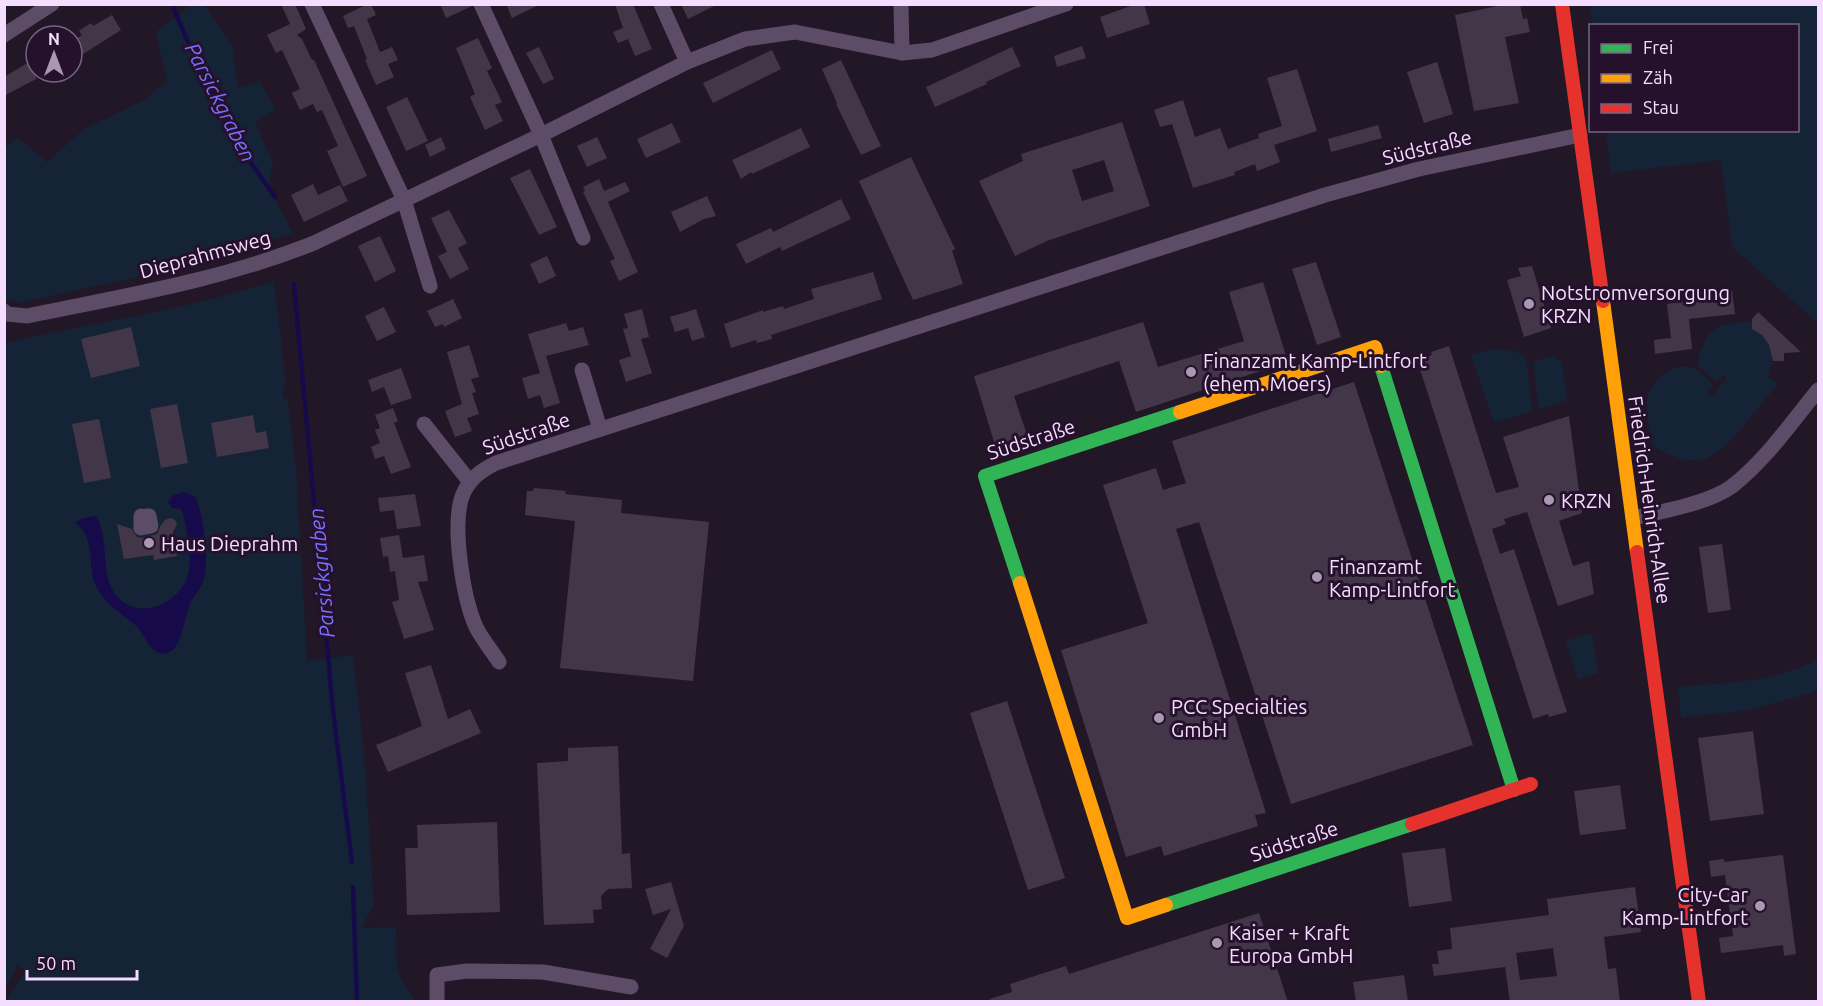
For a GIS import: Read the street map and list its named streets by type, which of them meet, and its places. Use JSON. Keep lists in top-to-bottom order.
{
  "streets": {
    "street": ["Südstraße", "Dieprahmsweg", "Friedrich-Heinrich-Allee"]
  },
  "crossings": [
    ["Südstraße", "Friedrich-Heinrich-Allee"]
  ],
  "water": ["Parsickgraben"],
  "places": [
    "Notstromversorgung KRZN",
    "Finanzamt Kamp-Lintfort (ehem. Moers)",
    "KRZN",
    "Haus Dieprahm",
    "Finanzamt Kamp-Lintfort",
    "PCC Specialties GmbH",
    "City-Car Kamp-Lintfort",
    "Kaiser + Kraft Europa GmbH"
  ],
  "legend": ["Frei", "Zäh", "Stau"],
  "scale_bar": "50 m",
  "north": "top"
}
